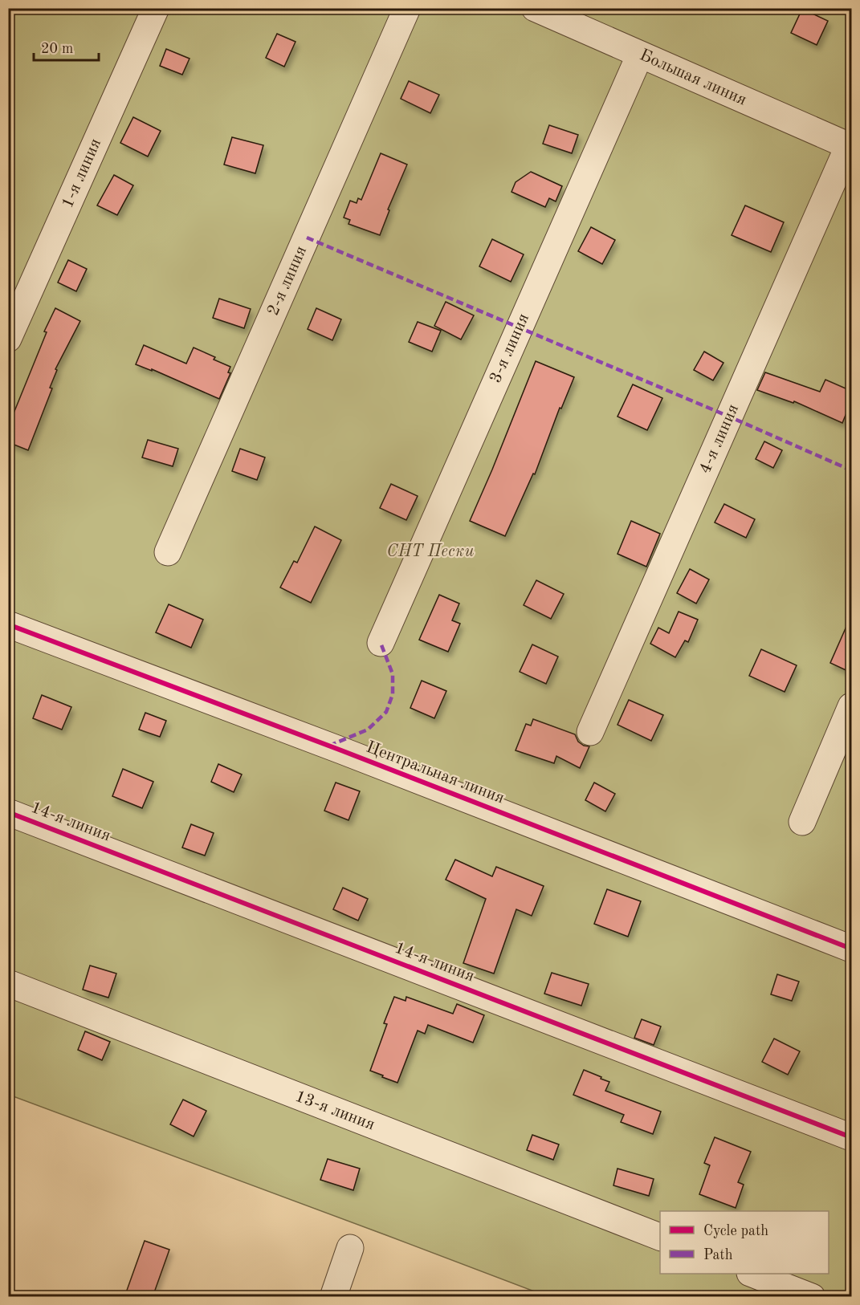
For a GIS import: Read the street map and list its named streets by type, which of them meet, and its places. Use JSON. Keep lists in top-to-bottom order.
{
  "streets": {
    "street": [
      "Большая линия",
      "1-я линия",
      "2-я линия",
      "3-я линия",
      "4-я линия",
      "Центральная линия",
      "14-я линия",
      "13-я линия"
    ]
  },
  "crossings": [
    ["Большая линия", "3-я линия"],
    ["Большая линия", "4-я линия"]
  ],
  "parks": ["СНТ Пески"],
  "legend": ["Cycle path", "Path"],
  "scale_bar": "20 m"
}
